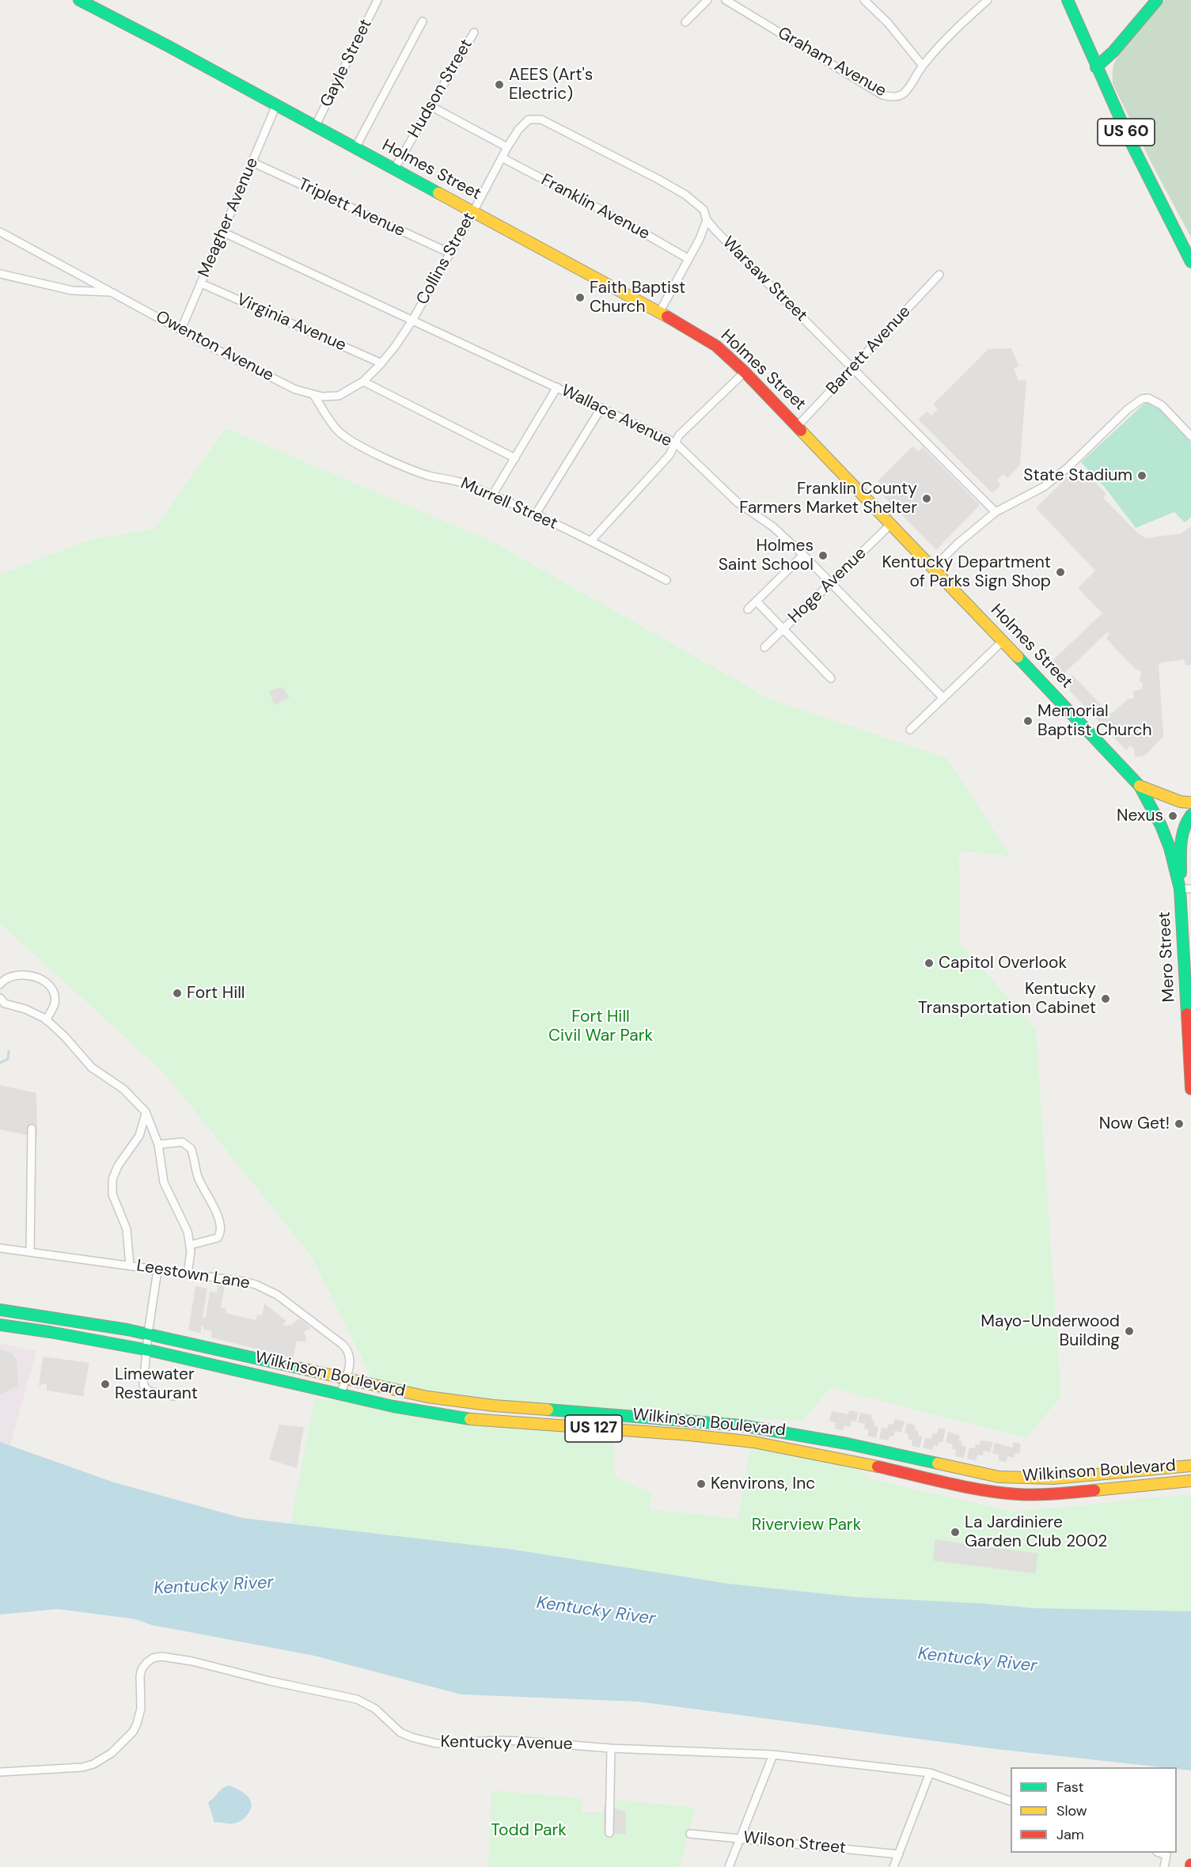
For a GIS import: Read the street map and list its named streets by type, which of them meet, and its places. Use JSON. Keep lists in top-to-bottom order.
{
  "streets": {
    "main road": [
      "US 60",
      "Holmes Street",
      "Mero Street",
      "Wilkinson Boulevard",
      "US 127"
    ],
    "street": [
      "Graham Avenue",
      "Gayle Street",
      "Hudson Street",
      "Franklin Avenue",
      "Triplett Avenue",
      "Meagher Avenue",
      "Collins Street",
      "Warsaw Street",
      "Virginia Avenue",
      "Owenton Avenue",
      "Barrett Avenue",
      "Wallace Avenue",
      "Murrell Street",
      "Hoge Avenue",
      "Leestown Lane",
      "Kentucky Avenue",
      "Wilson Street"
    ]
  },
  "crossings": [
    ["Gayle Street", "Holmes Street"],
    ["Hudson Street", "Holmes Street"],
    ["Holmes Street", "Meagher Avenue"],
    ["Holmes Street", "Collins Street"],
    ["Holmes Street", "Barrett Avenue"],
    ["Holmes Street", "Hoge Avenue"],
    ["Holmes Street", "Mero Street"],
    ["Franklin Avenue", "Collins Street"],
    ["Triplett Avenue", "Meagher Avenue"],
    ["Triplett Avenue", "Collins Street"],
    ["Meagher Avenue", "Virginia Avenue"],
    ["Meagher Avenue", "Owenton Avenue"],
    ["Meagher Avenue", "Wallace Avenue"],
    ["Collins Street", "Warsaw Street"],
    ["Collins Street", "Owenton Avenue"],
    ["Collins Street", "Wallace Avenue"],
    ["Warsaw Street", "Barrett Avenue"],
    ["Virginia Avenue", "Owenton Avenue"],
    ["Owenton Avenue", "Wallace Avenue"],
    ["Owenton Avenue", "Murrell Street"],
    ["Wallace Avenue", "Hoge Avenue"],
    ["Leestown Lane", "Wilkinson Boulevard"]
  ],
  "water": ["Kentucky River"],
  "parks": ["Fort Hill Civil War Park", "Riverview Park", "Todd Park"],
  "places": [
    "AEES (Art's Electric)",
    "Faith Baptist Church",
    "State Stadium",
    "Franklin County Farmers Market Shelter",
    "Holmes Saint School",
    "Kentucky Department of Parks Sign Shop",
    "Memorial Baptist Church",
    "Nexus",
    "Capitol Overlook",
    "Fort Hill",
    "Kentucky Transportation Cabinet",
    "Now Get!",
    "Mayo-Underwood Building",
    "Limewater Restaurant",
    "Kenvirons, Inc",
    "La Jardiniere Garden Club 2002"
  ],
  "legend": ["Fast", "Slow", "Jam"]
}
